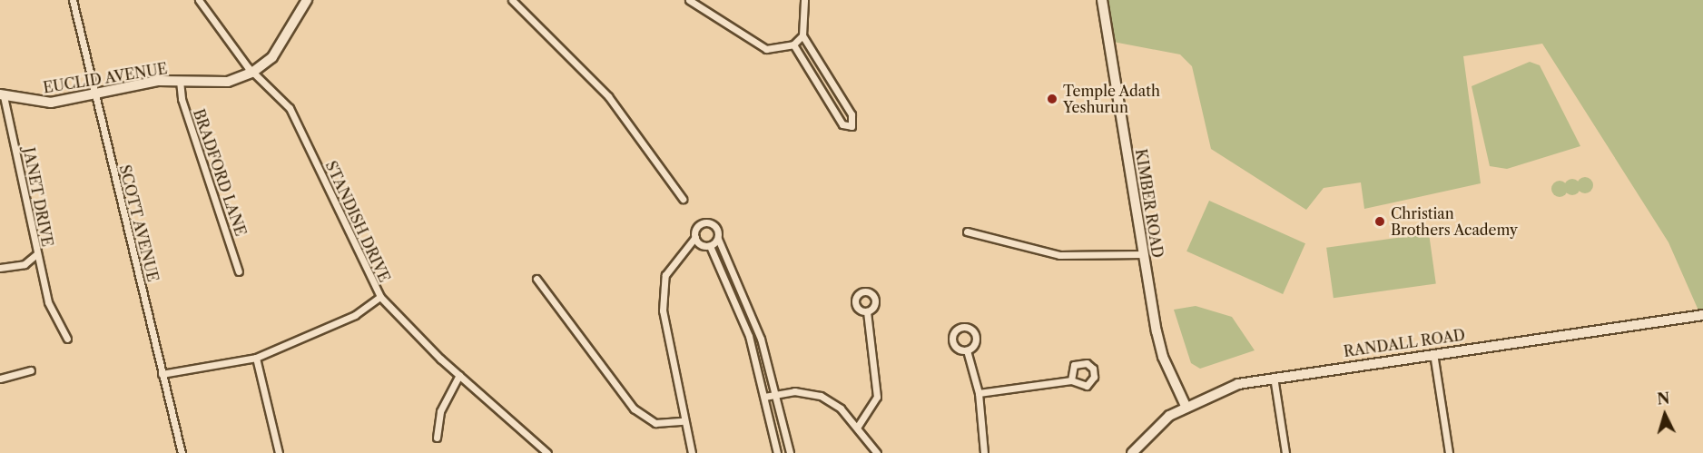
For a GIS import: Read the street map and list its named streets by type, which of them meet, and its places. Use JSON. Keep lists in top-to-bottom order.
{
  "streets": {
    "street": [
      "EUCLID AVENUE",
      "BRADFORD LANE",
      "JANET DRIVE",
      "KIMBER ROAD",
      "STANDISH DRIVE",
      "SCOTT AVENUE",
      "RANDALL ROAD"
    ]
  },
  "crossings": [
    ["EUCLID AVENUE", "BRADFORD LANE"],
    ["EUCLID AVENUE", "JANET DRIVE"],
    ["EUCLID AVENUE", "STANDISH DRIVE"],
    ["EUCLID AVENUE", "SCOTT AVENUE"],
    ["KIMBER ROAD", "RANDALL ROAD"]
  ],
  "places": ["Temple Adath Yeshurun", "Christian Brothers Academy"],
  "north": "top"
}
